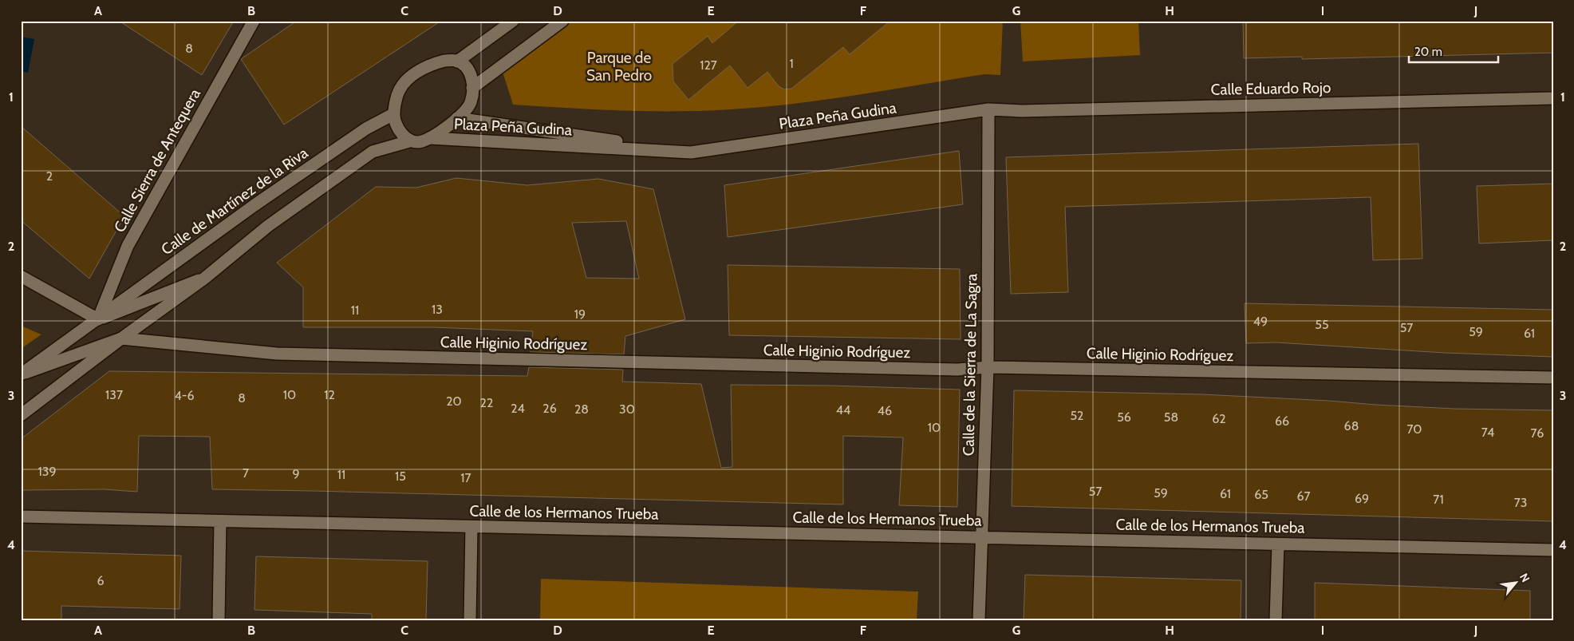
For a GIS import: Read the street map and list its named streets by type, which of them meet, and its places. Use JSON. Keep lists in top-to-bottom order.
{
  "streets": {
    "street": [
      "Calle Eduardo Rojo",
      "Plaza Peña Gudina",
      "Calle Sierra de Antequera",
      "Calle de Martínez de la Riva",
      "Calle Higinio Rodríguez",
      "Calle de la Sierra de La Sagra",
      "Calle de los Hermanos Trueba"
    ]
  },
  "crossings": [
    ["Calle Eduardo Rojo", "Plaza Peña Gudina"],
    ["Calle Eduardo Rojo", "Calle de la Sierra de La Sagra"],
    ["Plaza Peña Gudina", "Calle de Martínez de la Riva"],
    ["Plaza Peña Gudina", "Calle de la Sierra de La Sagra"],
    ["Calle Sierra de Antequera", "Calle de Martínez de la Riva"],
    ["Calle de Martínez de la Riva", "Calle Higinio Rodríguez"],
    ["Calle Higinio Rodríguez", "Calle de la Sierra de La Sagra"],
    ["Calle de la Sierra de La Sagra", "Calle de los Hermanos Trueba"]
  ],
  "parks": ["Parque de San Pedro"],
  "house_numbers": [
    "8",
    "1",
    "127",
    "2",
    "13",
    "11",
    "19",
    "49",
    "55",
    "57",
    "59",
    "61",
    "137",
    "10",
    "12",
    "4-6",
    "8",
    "20",
    "22",
    "24",
    "26",
    "28",
    "30",
    "44",
    "46",
    "52",
    "56",
    "58",
    "62",
    "66",
    "68",
    "10",
    "70",
    "74",
    "76",
    "139",
    "7",
    "9",
    "11",
    "15",
    "17",
    "57",
    "59",
    "61",
    "65",
    "67",
    "69",
    "71",
    "73",
    "6"
  ],
  "scale_bar": "20 m",
  "north": "top right",
  "grid": {
    "columns": [
      "A",
      "B",
      "C",
      "D",
      "E",
      "F",
      "G",
      "H",
      "I",
      "J"
    ],
    "rows": [
      "1",
      "2",
      "3",
      "4"
    ]
  }
}
